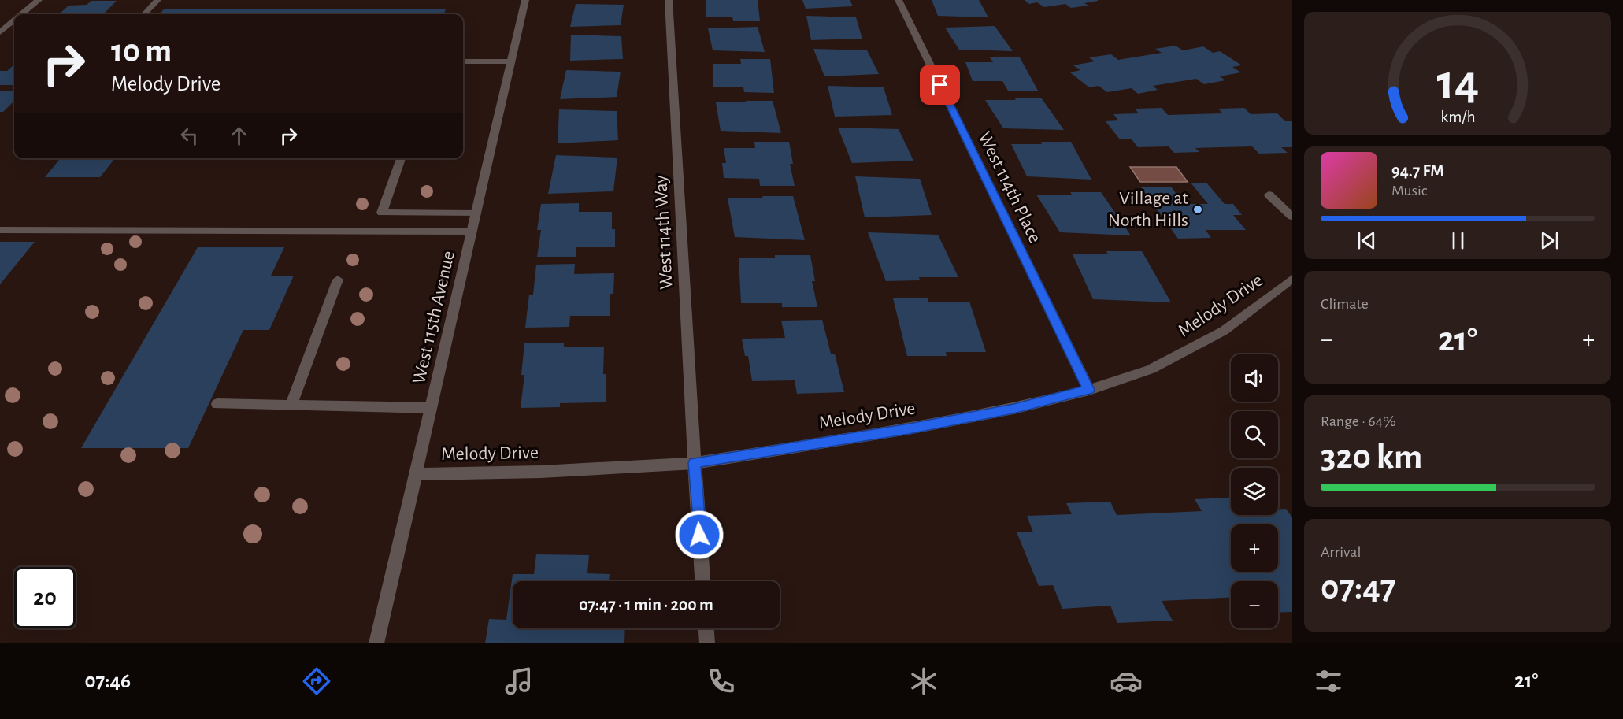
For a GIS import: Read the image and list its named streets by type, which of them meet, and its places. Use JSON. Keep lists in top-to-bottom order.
{
  "streets": {
    "street": [
      "West 114th Place",
      "West 114th Way",
      "Melody Drive",
      "West 115th Avenue"
    ]
  },
  "crossings": [
    ["West 114th Place", "Melody Drive"],
    ["West 114th Way", "Melody Drive"],
    ["Melody Drive", "West 115th Avenue"]
  ],
  "places": ["Village at North Hills"],
  "page": {
    "turn": ["10 m", "Melody Drive"],
    "song": ["94.7 FM", "Music"],
    "tile": [
      "Climate",
      ["Range · 64%", "320 km"],
      ["Arrival", "07:47"]
    ],
    "heat": ["−", "21°", "+"],
    "map_buttons": ["+", "−"],
    "limit": "20",
    "trip": "07:47 · 1 min · 200 m",
    "tabs": ["07:46", "21°"],
    "gauge": ["14", "km/h"]
  }
}
